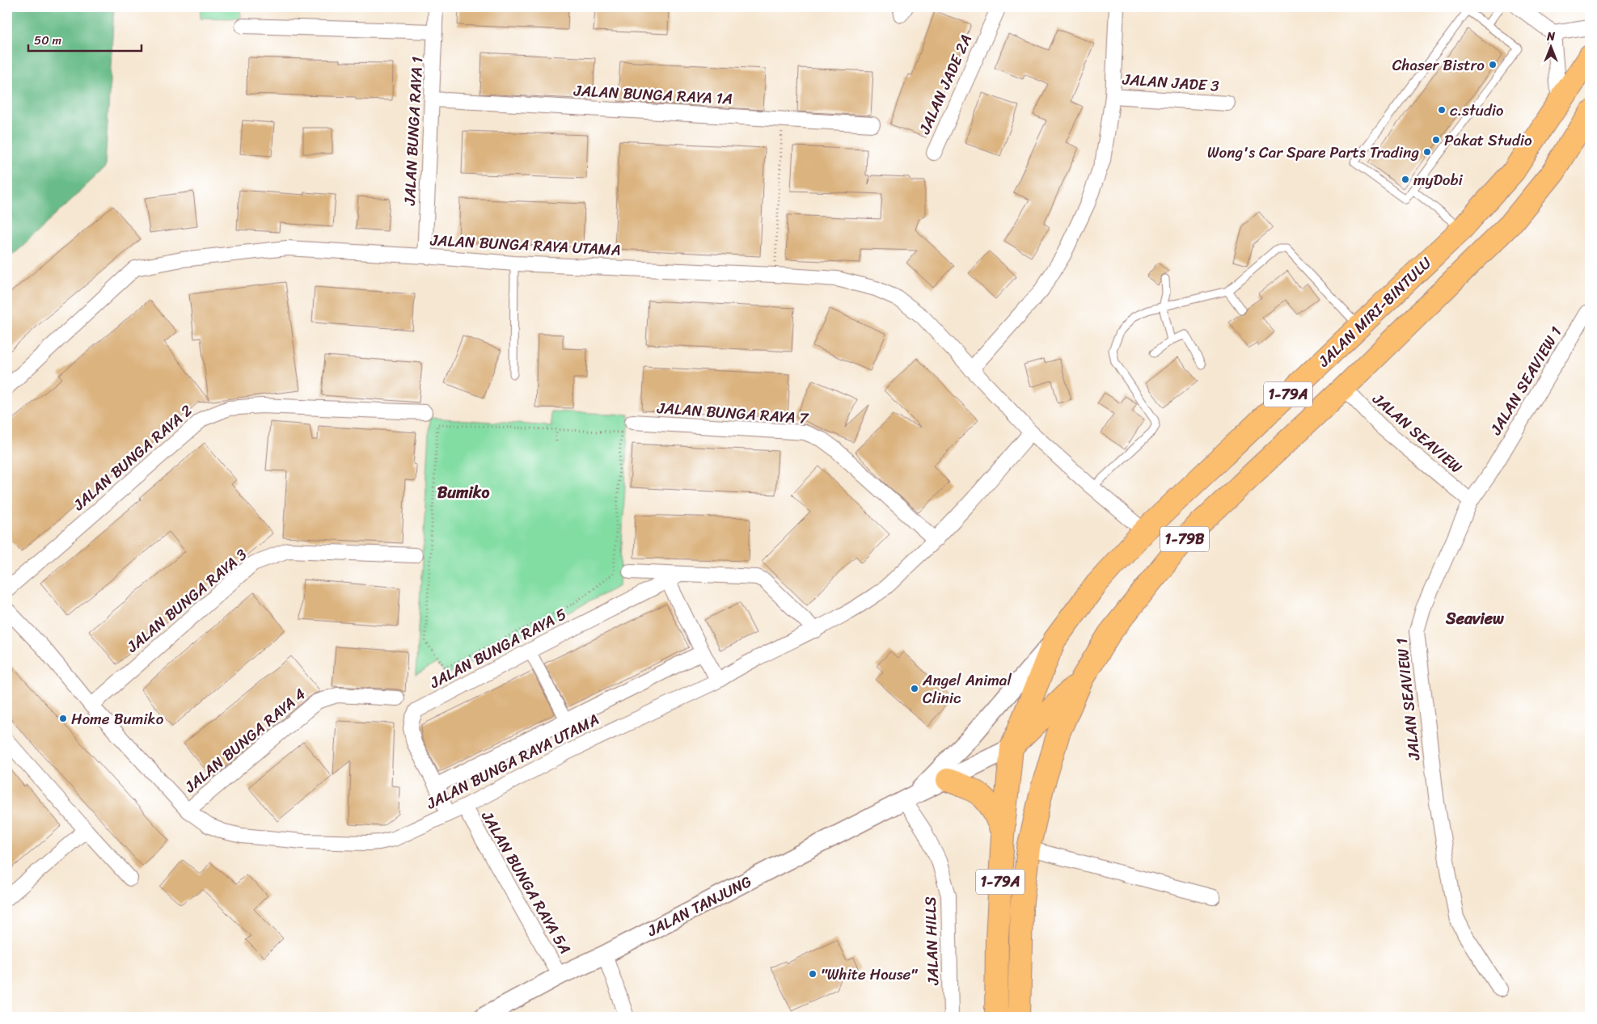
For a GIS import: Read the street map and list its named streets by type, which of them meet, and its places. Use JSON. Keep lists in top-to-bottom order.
{
  "streets": {
    "highway": ["JALAN MIRI-BINTULU", "1-79A", "1-79B"],
    "street": [
      "JALAN JADE 3",
      "JALAN JADE 2A",
      "JALAN BUNGA RAYA 1A",
      "JALAN BUNGA RAYA 1",
      "JALAN BUNGA RAYA UTAMA",
      "JALAN SEAVIEW 1",
      "JALAN BUNGA RAYA 7",
      "JALAN SEAVIEW",
      "JALAN BUNGA RAYA 2",
      "JALAN BUNGA RAYA 3",
      "JALAN BUNGA RAYA 5",
      "JALAN BUNGA RAYA 4",
      "JALAN BUNGA RAYA 5A",
      "JALAN TANJUNG",
      "JALAN HILLS"
    ]
  },
  "crossings": [
    ["JALAN BUNGA RAYA 1A", "JALAN BUNGA RAYA 1"],
    ["JALAN BUNGA RAYA 1", "JALAN BUNGA RAYA UTAMA"],
    ["JALAN BUNGA RAYA UTAMA", "JALAN MIRI-BINTULU"],
    ["JALAN BUNGA RAYA UTAMA", "JALAN BUNGA RAYA 7"],
    ["JALAN BUNGA RAYA UTAMA", "JALAN BUNGA RAYA 3"],
    ["JALAN BUNGA RAYA UTAMA", "JALAN BUNGA RAYA 5"],
    ["JALAN BUNGA RAYA UTAMA", "JALAN BUNGA RAYA 4"],
    ["JALAN BUNGA RAYA UTAMA", "JALAN BUNGA RAYA 5A"],
    ["JALAN MIRI-BINTULU", "JALAN SEAVIEW"],
    ["JALAN MIRI-BINTULU", "JALAN TANJUNG"],
    ["JALAN SEAVIEW 1", "JALAN SEAVIEW"],
    ["JALAN BUNGA RAYA 5A", "JALAN TANJUNG"],
    ["JALAN TANJUNG", "JALAN HILLS"]
  ],
  "districts": ["Bumiko", "Seaview"],
  "places": [
    "Chaser Bistro",
    "c.studio",
    "Pakat Studio",
    "Wong's Car Spare Parts Trading",
    "myDobi",
    "Angel Animal Clinic",
    "Home Bumiko",
    "\"White House\""
  ],
  "scale_bar": "50 m",
  "north": "top"
}
